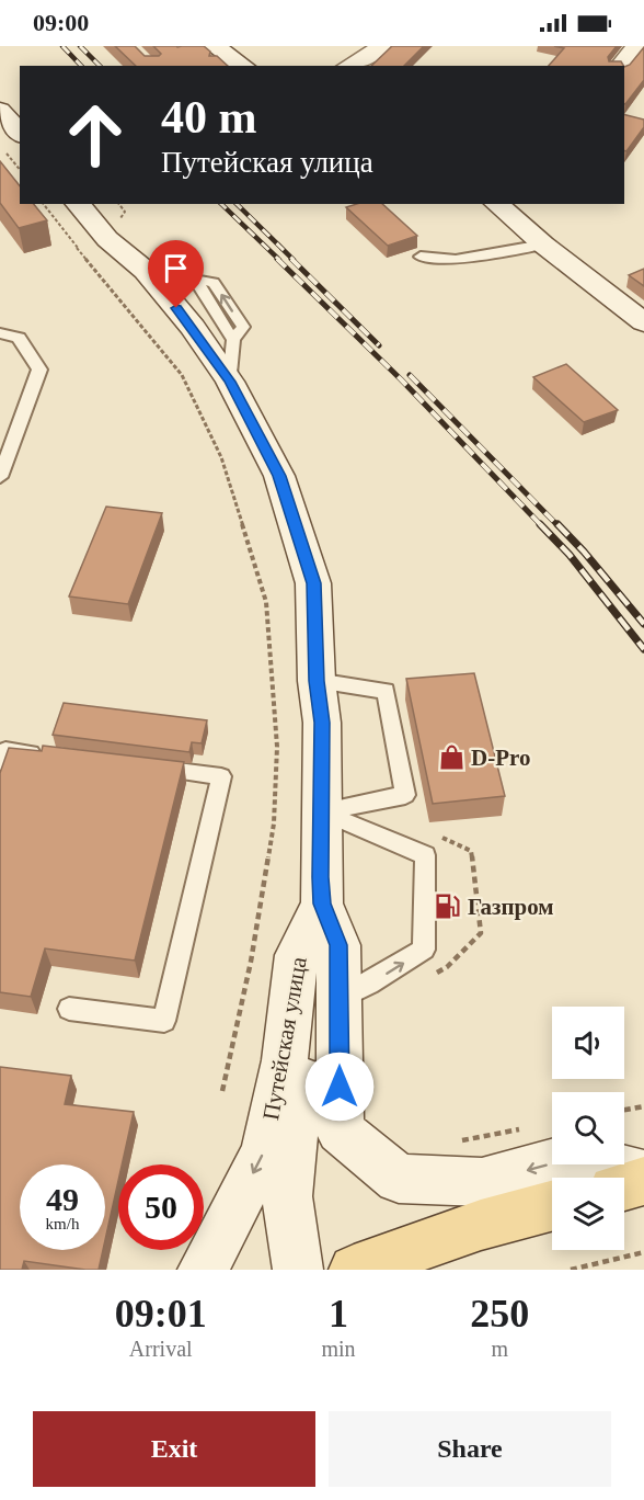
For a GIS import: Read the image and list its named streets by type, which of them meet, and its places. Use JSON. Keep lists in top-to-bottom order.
{
  "streets": {
    "main road": ["Путейская улица"]
  },
  "places": {
    "shop": ["D-Pro"],
    "fuel station": ["Газпром"]
  },
  "page": {
    "status": "09:00",
    "turn": ["40 m", "Путейская улица"],
    "speed": "49 km/h",
    "limit": "50",
    "eta": [
      "09:01",
      "Arrival",
      "1",
      "min",
      "250",
      "m"
    ],
    "buttons": ["Exit", "Share"]
  }
}
